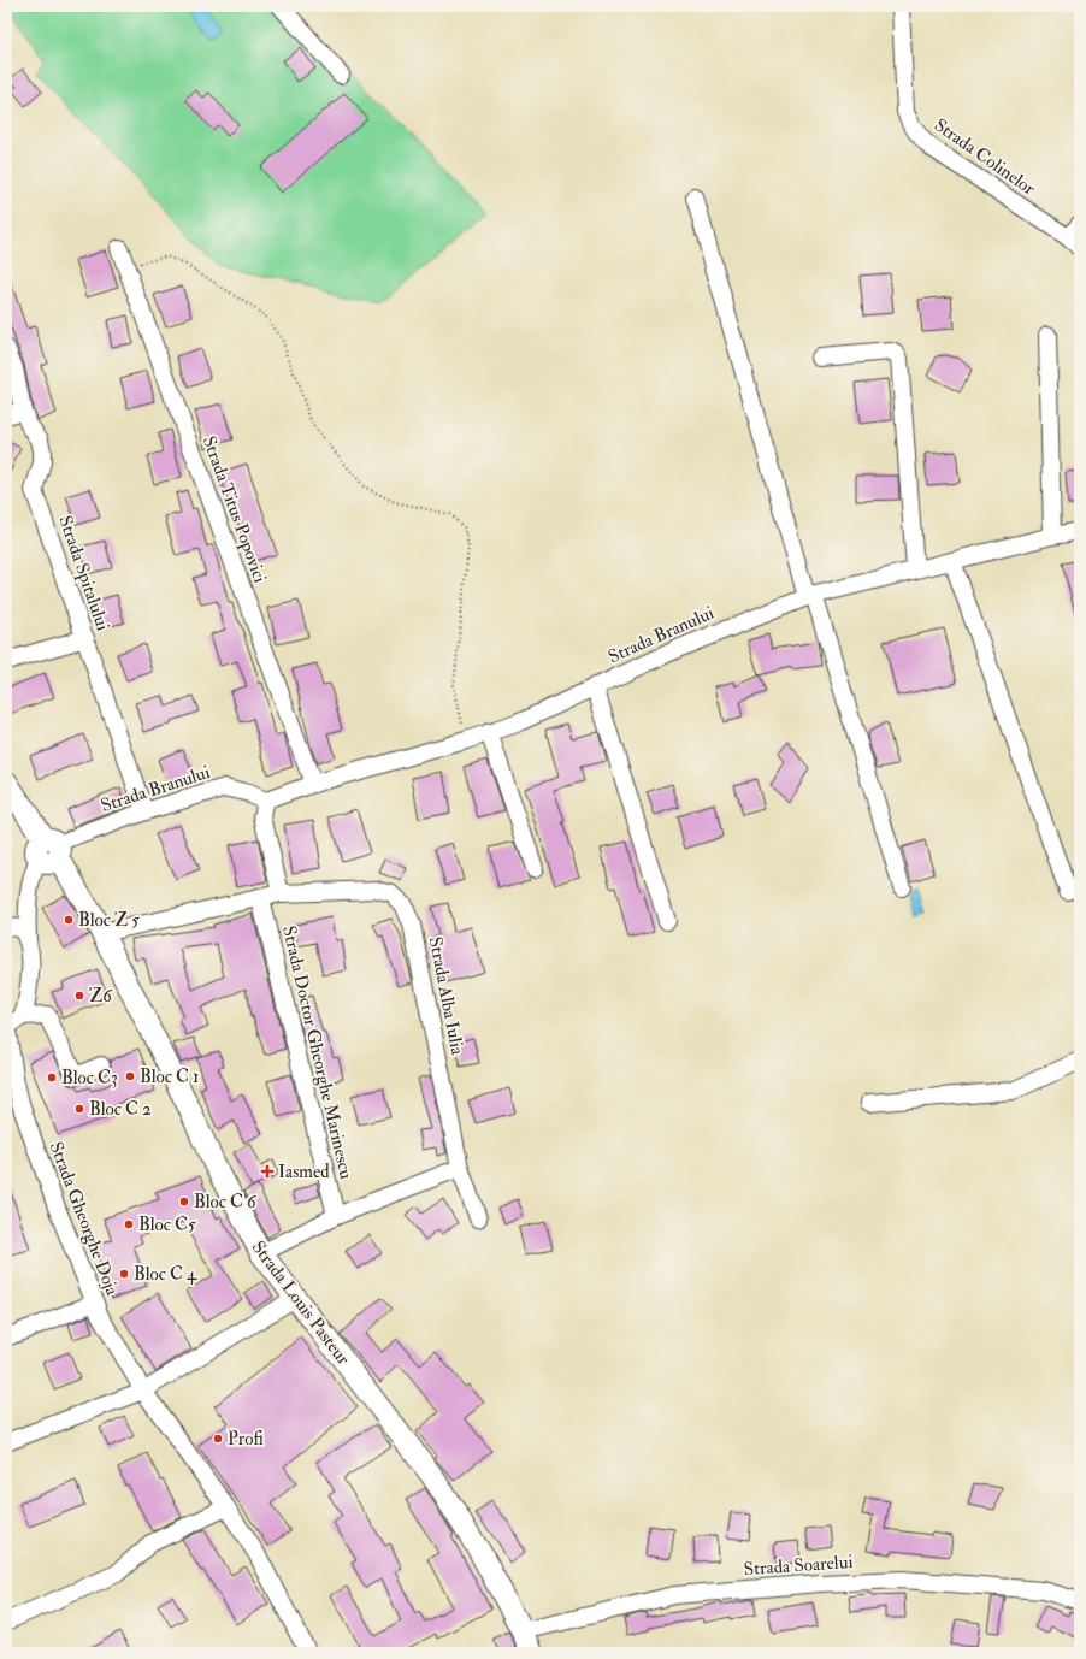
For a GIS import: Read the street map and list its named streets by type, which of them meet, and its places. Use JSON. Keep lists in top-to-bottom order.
{
  "streets": {
    "main road": ["Strada Louis Pasteur"],
    "street": [
      "Strada Colinelor",
      "Strada Titus Popovici",
      "Strada Spitalului",
      "Strada Branului",
      "Strada Alba Iulia",
      "Strada Doctor Gheorghe Marinescu",
      "Strada Gheorghe Doja",
      "Strada Soarelui"
    ]
  },
  "crossings": [
    ["Strada Titus Popovici", "Strada Branului"],
    ["Strada Spitalului", "Strada Branului"],
    ["Strada Branului", "Strada Louis Pasteur"],
    ["Strada Louis Pasteur", "Strada Soarelui"]
  ],
  "places": {
    "other": [
      "Bloc Z 5",
      "Z6",
      "Bloc C 1",
      "Bloc C3",
      "Bloc C 2",
      "Bloc C 6",
      "Bloc C5",
      "Bloc C 4",
      "Profi"
    ],
    "health": ["Iasmed"]
  }
}
